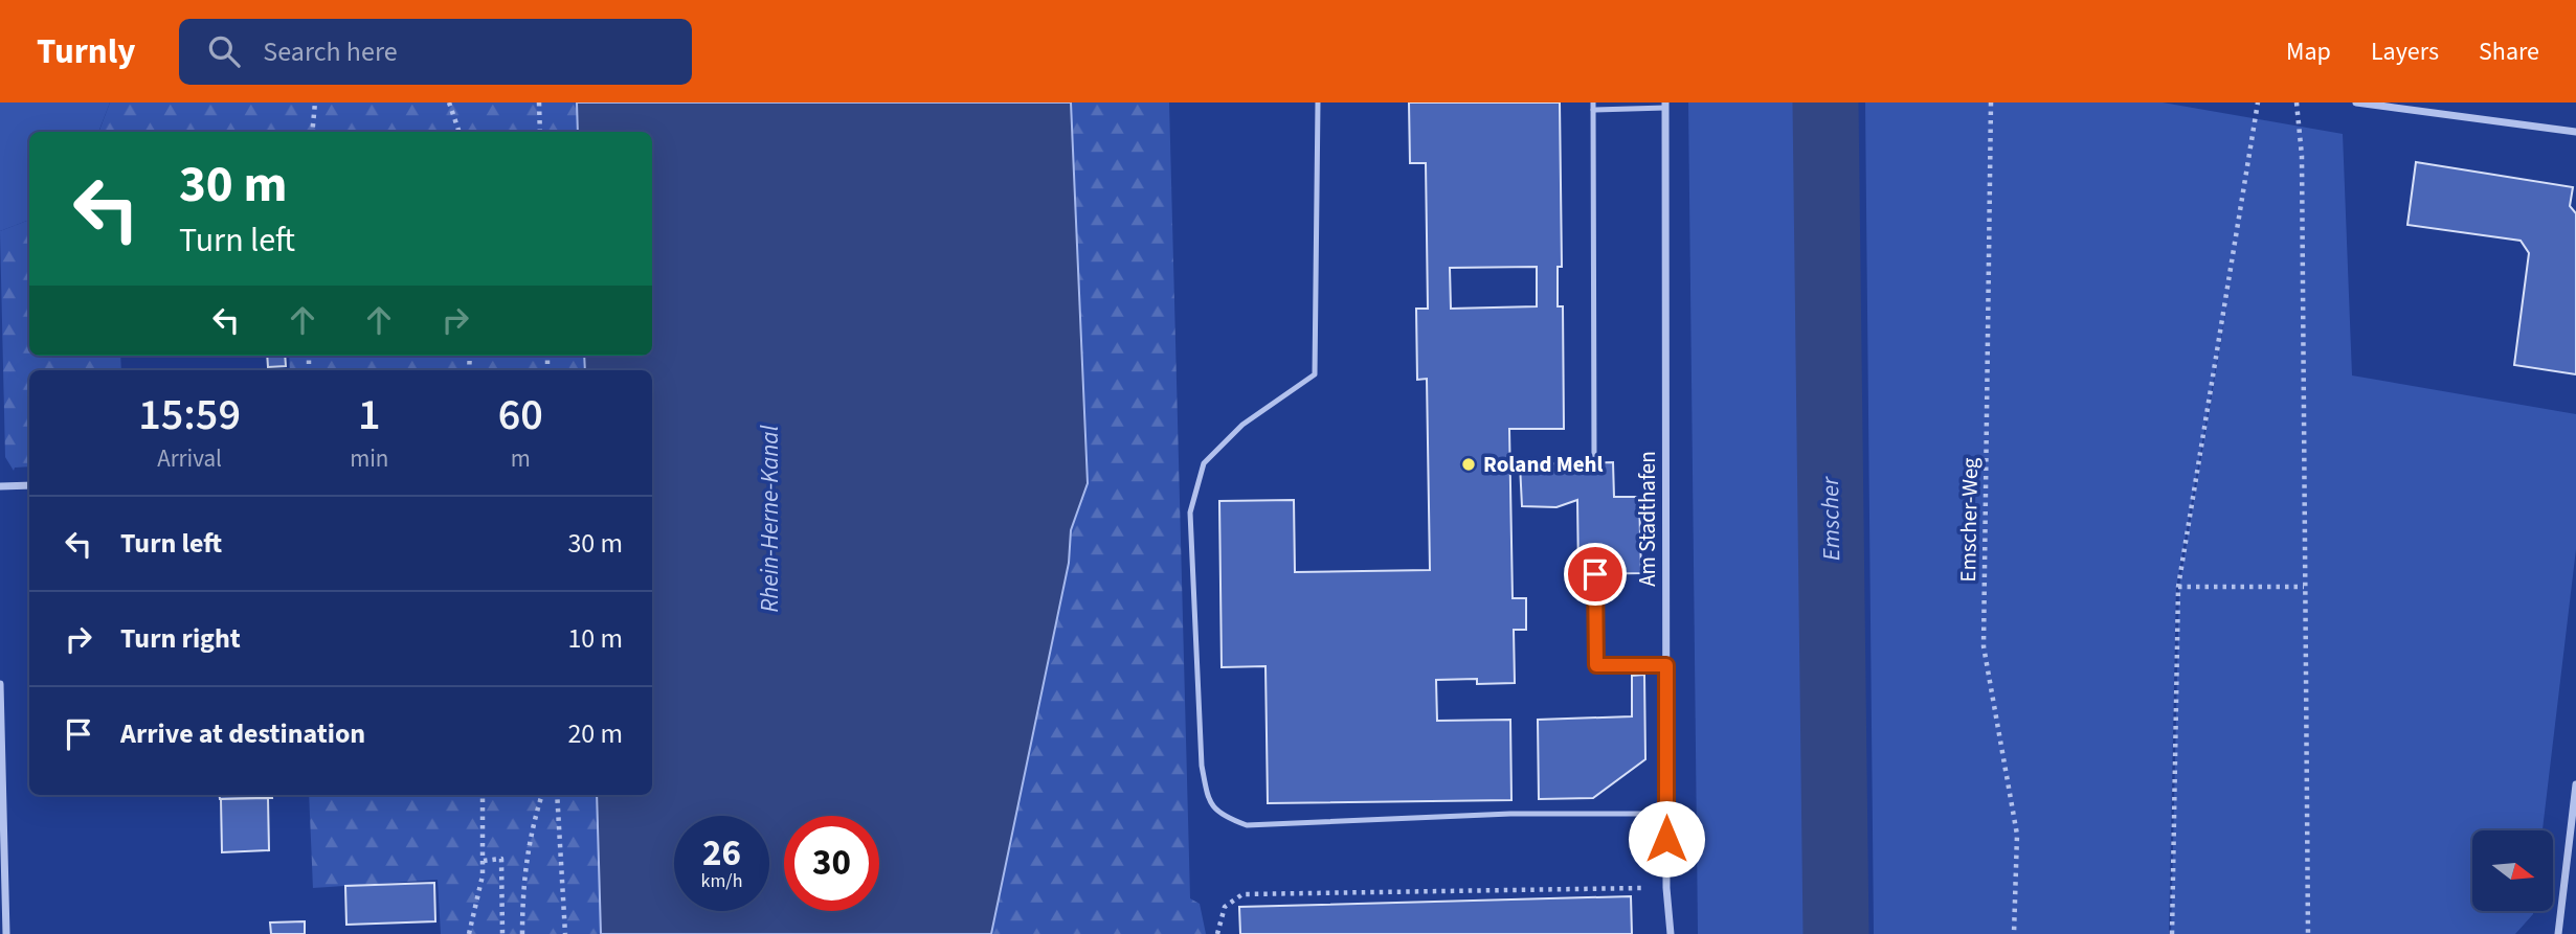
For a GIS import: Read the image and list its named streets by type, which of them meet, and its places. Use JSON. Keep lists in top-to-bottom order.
{
  "streets": {
    "street": ["Am Stadthafen"],
    "path": ["Emscher-Weg"]
  },
  "water": ["Rhein-Herne-Kanal", "Emscher"],
  "places": ["Roland Mehl"],
  "north": "right",
  "page": {
    "header": "Turnly",
    "search": "Search here",
    "nav": ["Map", "Layers", "Share"],
    "turn": ["30 m", "Turn left"],
    "eta": [
      "15:59",
      "Arrival",
      "1",
      "min",
      "60",
      "m"
    ],
    "list": [
      {
        "name": "Turn left",
        "value": "30 m"
      },
      {
        "name": "Turn right",
        "value": "10 m"
      },
      {
        "name": "Arrive at destination",
        "value": "20 m"
      }
    ],
    "speed": "26 km/h",
    "limit": "30"
  }
}
